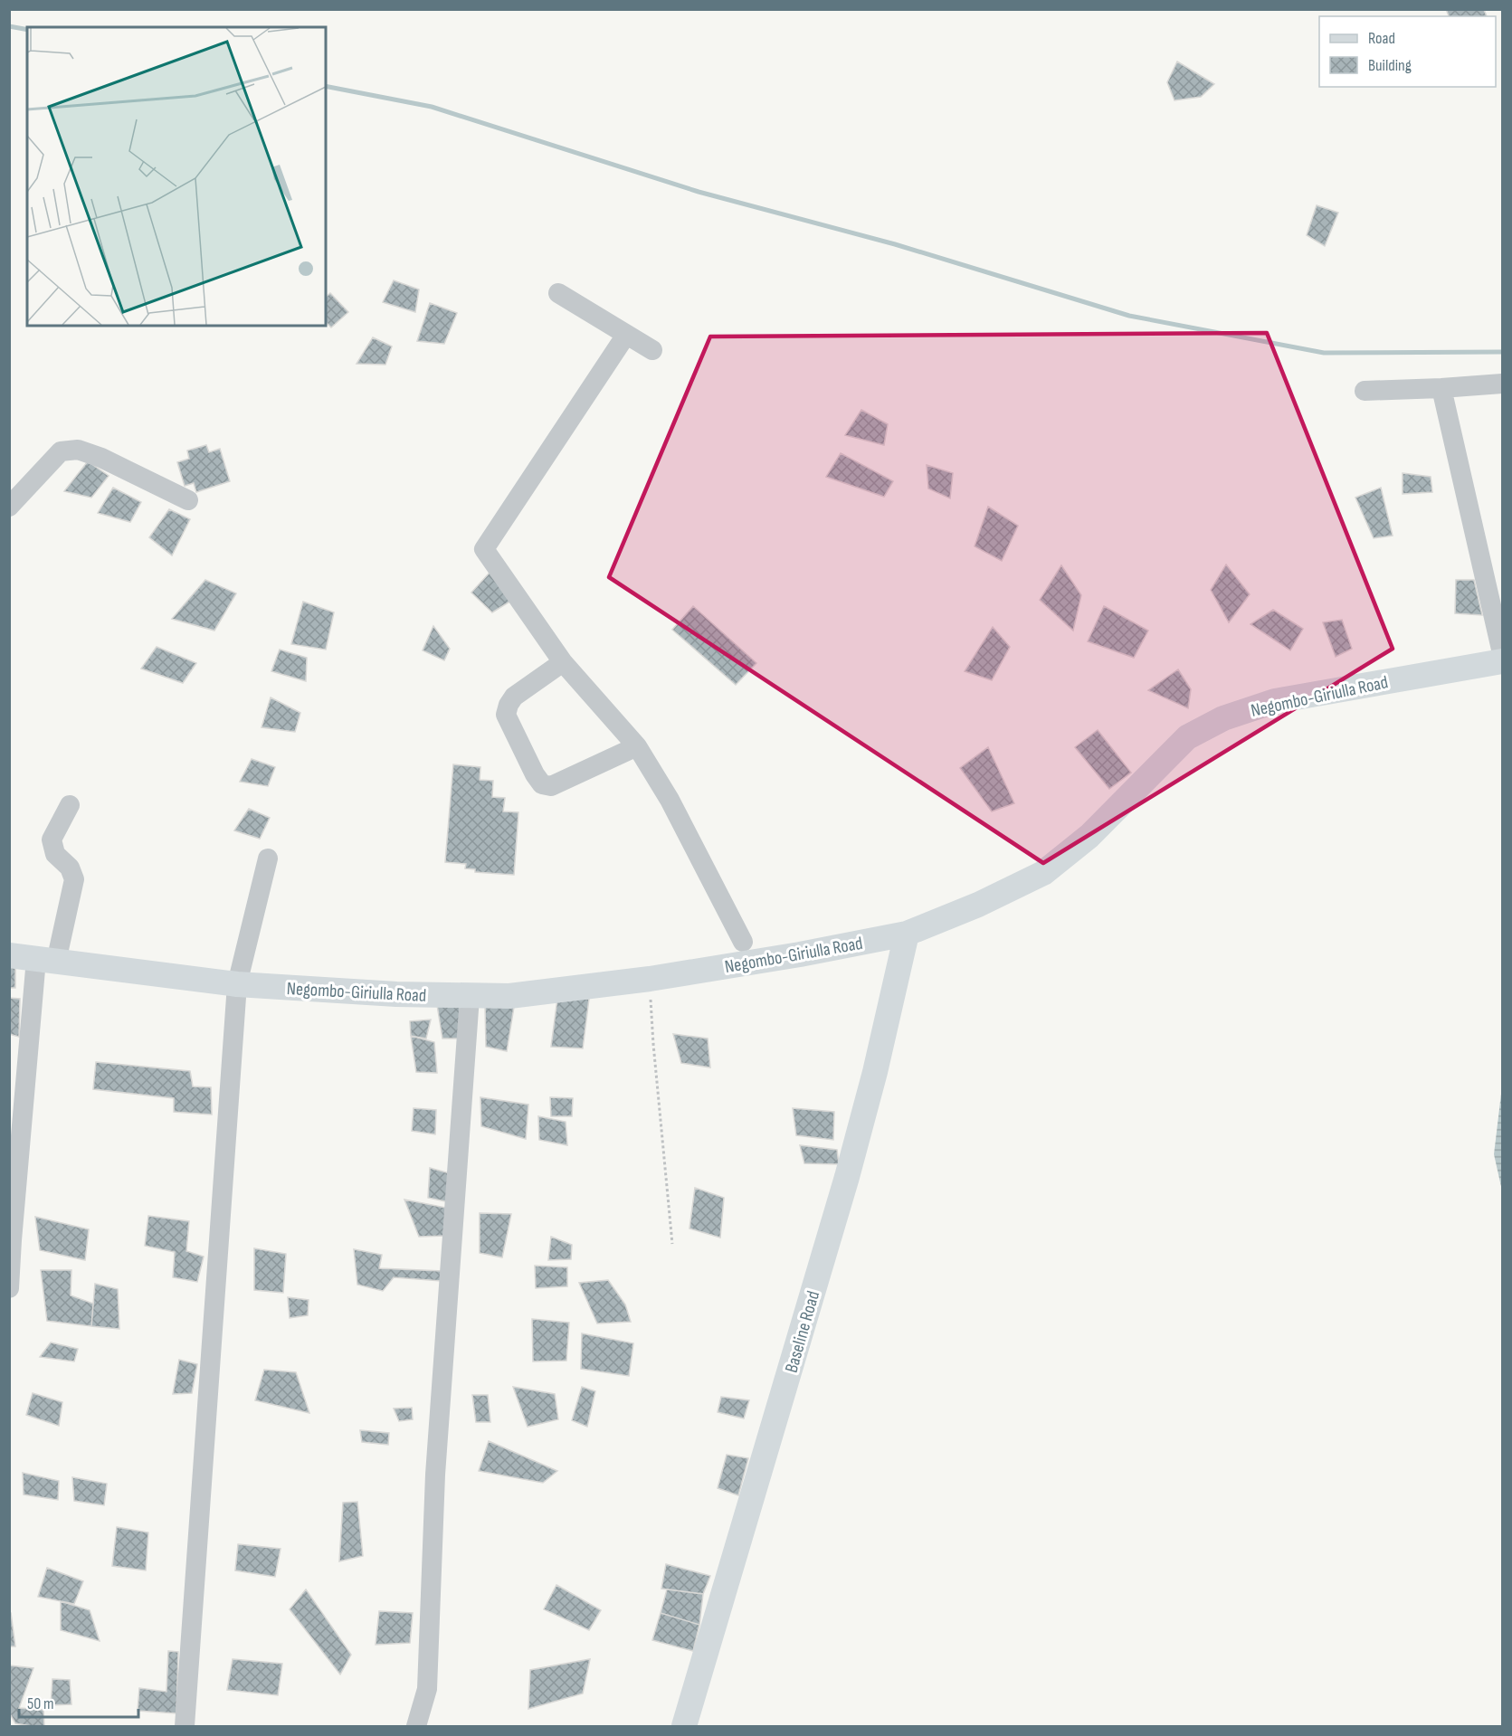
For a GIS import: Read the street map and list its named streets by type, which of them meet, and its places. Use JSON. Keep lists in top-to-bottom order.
{
  "streets": {
    "main road": ["Negombo-Giriulla Road", "Baseline Road"]
  },
  "crossings": [
    ["Negombo-Giriulla Road", "Baseline Road"]
  ],
  "legend": ["Road", "Building"],
  "scale_bar": "50 m"
}
